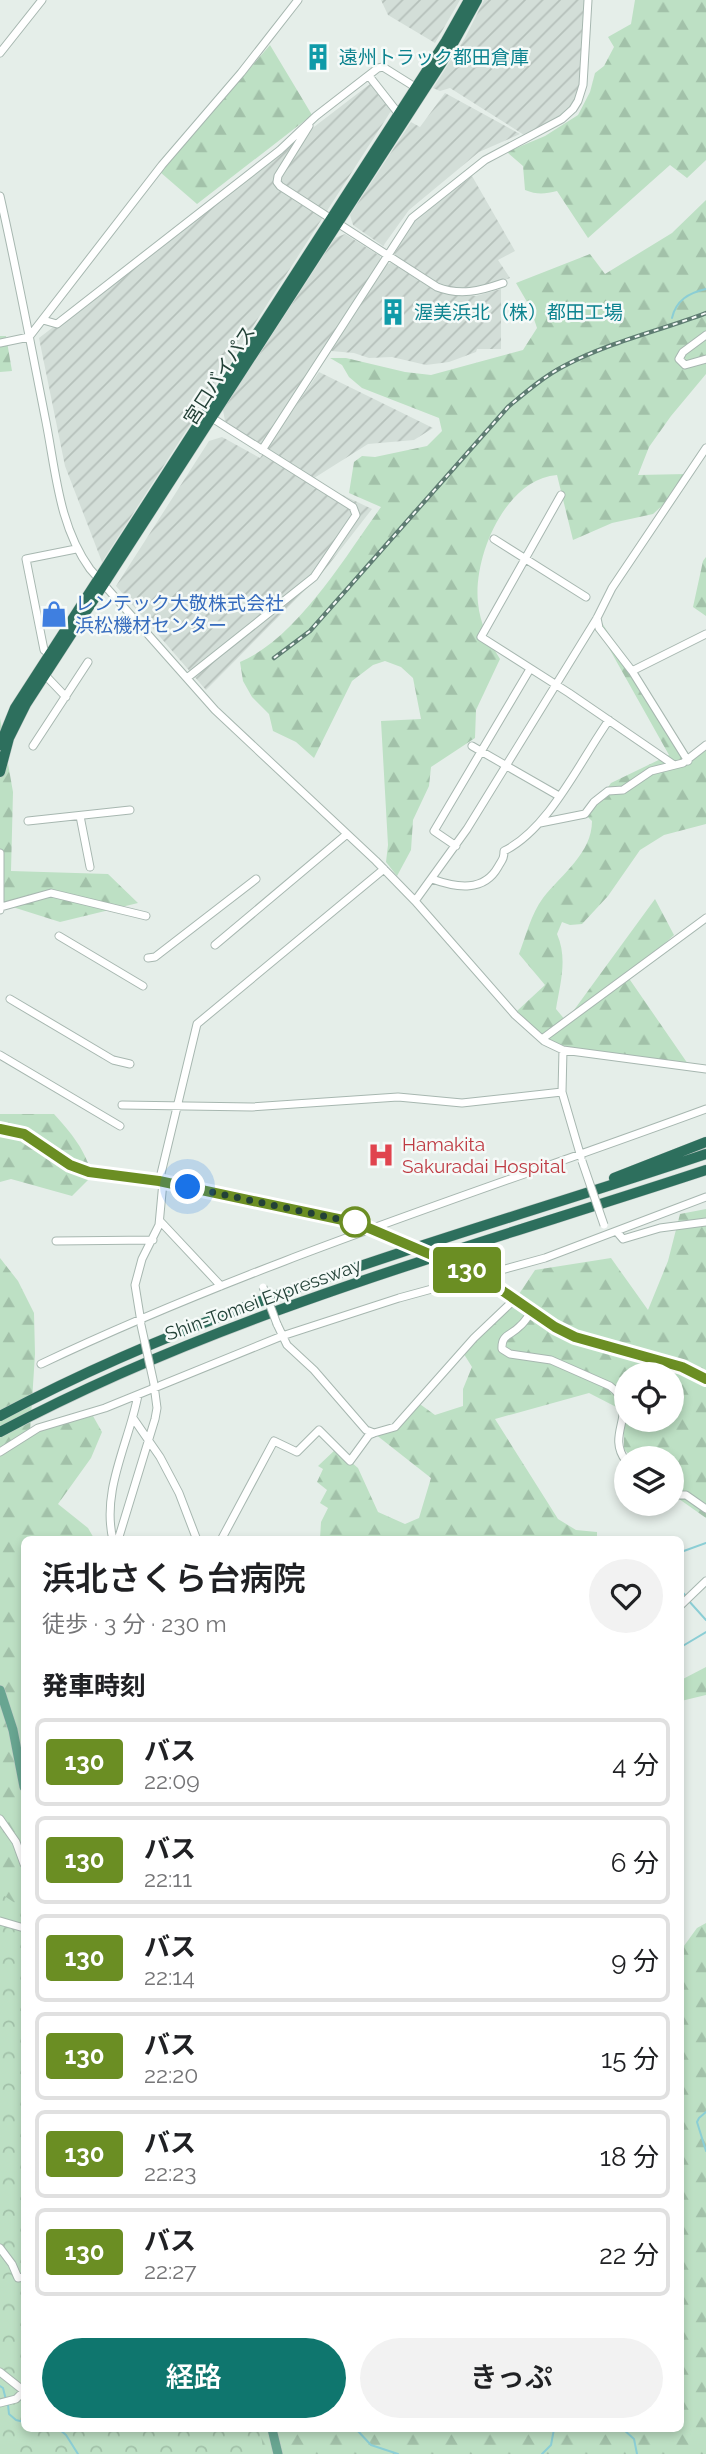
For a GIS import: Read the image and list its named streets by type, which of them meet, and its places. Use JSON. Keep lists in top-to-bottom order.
{
  "streets": {
    "highway": ["宮口バイパス", "Shin-Tomei Expressway"]
  },
  "places": {
    "building": ["遠州トラック都田倉庫", "渥美浜北（株）都田工場"],
    "shop": ["レンテック大敬株式会社 浜松機材センター"],
    "hospital": ["Hamakita Sakuradai Hospital"]
  },
  "lines": ["bus line 130"],
  "page": {
    "on_map": "130",
    "heading": [
      ["浜北さくら台病院", "徒歩 · 3 分 · 230 m"],
      "発車時刻"
    ],
    "list": [
      {
        "mark": "130",
        "name": "バス",
        "note": "22:09",
        "value": "4 分"
      },
      {
        "mark": "130",
        "name": "バス",
        "note": "22:11",
        "value": "6 分"
      },
      {
        "mark": "130",
        "name": "バス",
        "note": "22:14",
        "value": "9 分"
      },
      {
        "mark": "130",
        "name": "バス",
        "note": "22:20",
        "value": "15 分"
      },
      {
        "mark": "130",
        "name": "バス",
        "note": "22:23",
        "value": "18 分"
      },
      {
        "mark": "130",
        "name": "バス",
        "note": "22:27",
        "value": "22 分"
      }
    ],
    "buttons": ["経路", "きっぷ"]
  }
}
